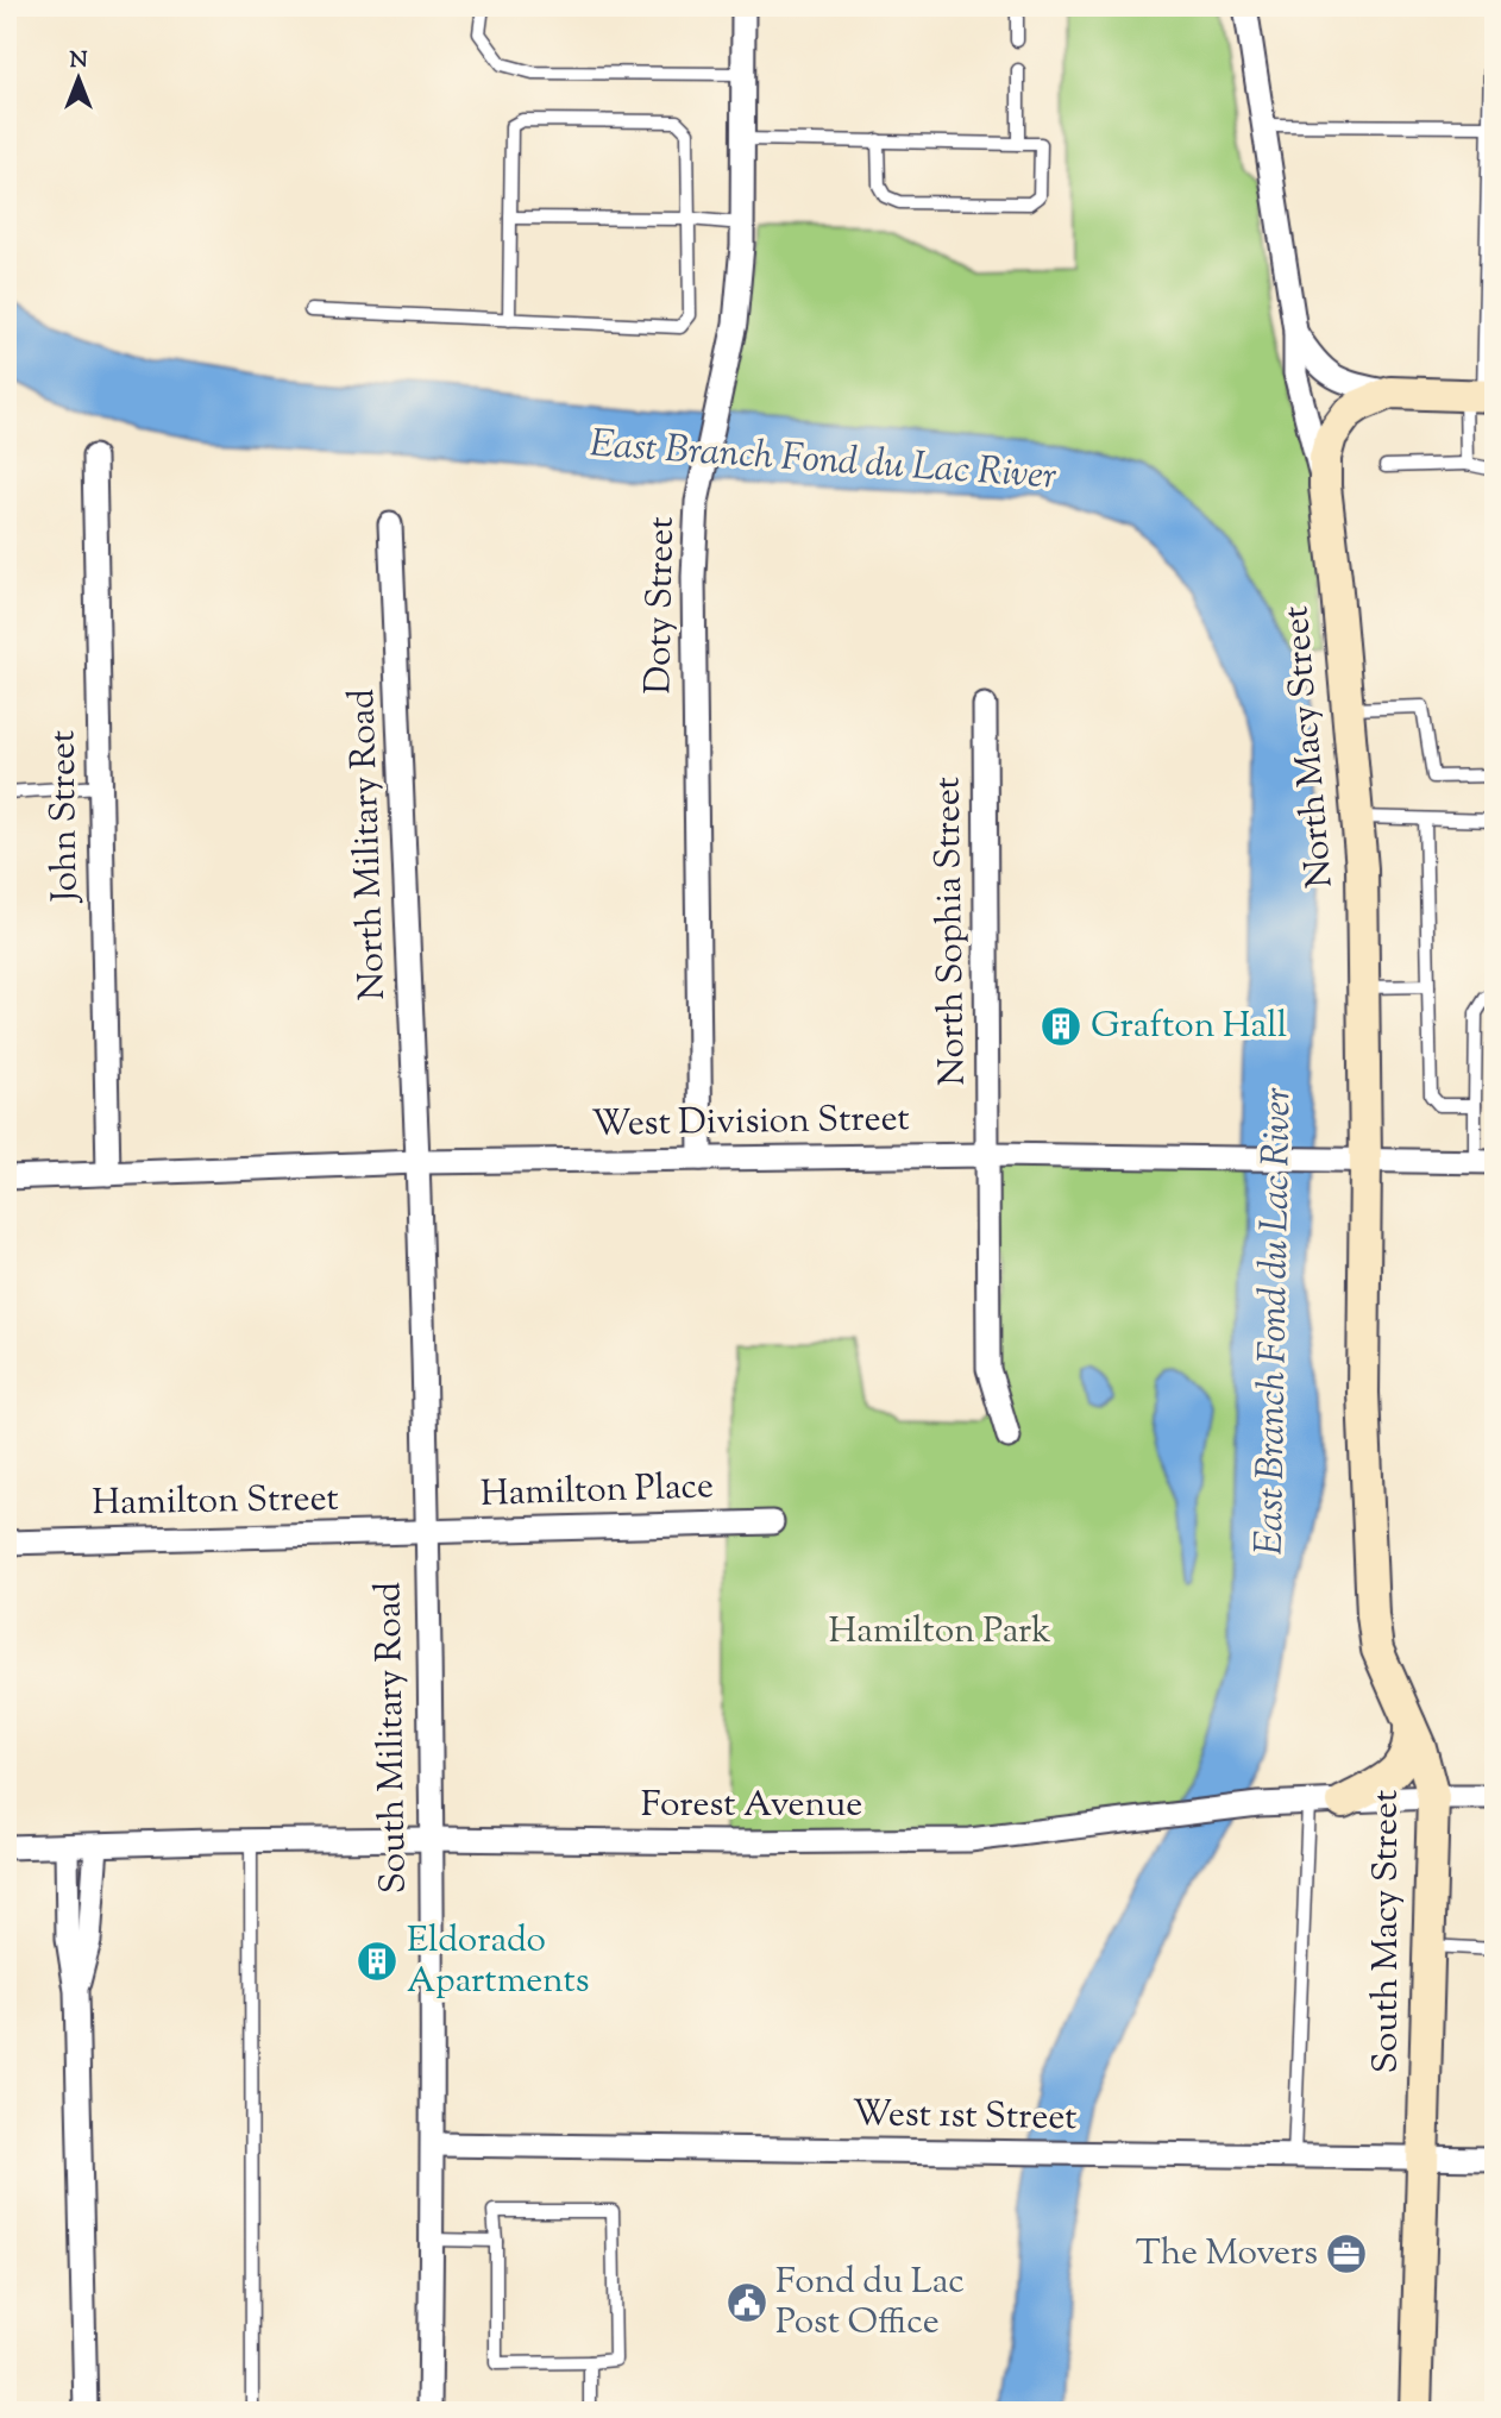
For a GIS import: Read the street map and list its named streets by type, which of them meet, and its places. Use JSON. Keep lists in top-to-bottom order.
{
  "streets": {
    "main road": ["North Macy Street", "South Macy Street"],
    "street": [
      "Doty Street",
      "John Street",
      "North Military Road",
      "North Sophia Street",
      "West Division Street",
      "Hamilton Place",
      "Hamilton Street",
      "South Military Road",
      "Forest Avenue",
      "West 1st Street"
    ]
  },
  "crossings": [
    ["Doty Street", "West Division Street"],
    ["North Macy Street", "West Division Street"],
    ["North Macy Street", "South Macy Street"],
    ["John Street", "West Division Street"],
    ["North Military Road", "West Division Street"],
    ["North Military Road", "South Military Road"],
    ["North Sophia Street", "West Division Street"],
    ["West Division Street", "South Military Road"],
    ["West Division Street", "South Macy Street"],
    ["Hamilton Place", "Hamilton Street"],
    ["Hamilton Place", "South Military Road"],
    ["Hamilton Street", "South Military Road"],
    ["South Military Road", "Forest Avenue"],
    ["South Military Road", "West 1st Street"],
    ["Forest Avenue", "South Macy Street"],
    ["South Macy Street", "West 1st Street"]
  ],
  "water": ["East Branch Fond du Lac River"],
  "parks": ["Hamilton Park"],
  "places": {
    "building": ["Grafton Hall", "Eldorado Apartments"],
    "office": ["The Movers"],
    "public building": ["Fond du Lac Post Office"]
  },
  "north": "top"
}
